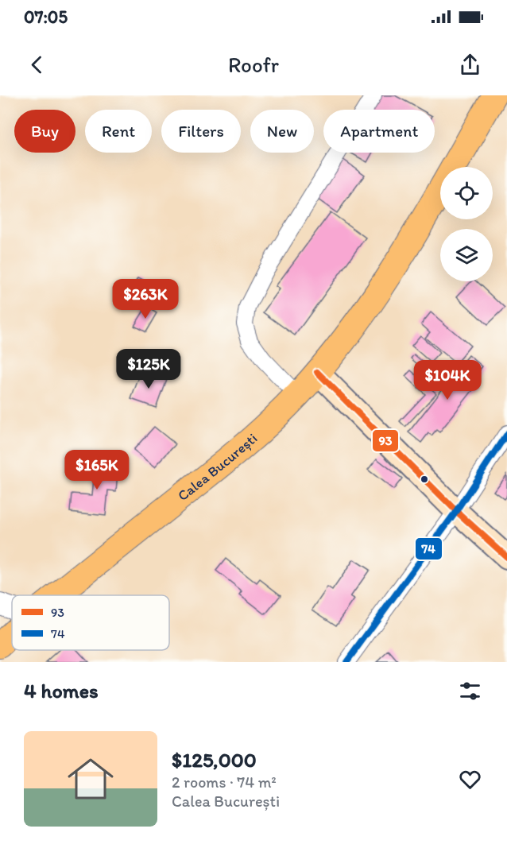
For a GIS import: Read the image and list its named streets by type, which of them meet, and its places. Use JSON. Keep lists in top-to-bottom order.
{
  "streets": {
    "main road": ["Calea București"]
  },
  "lines": ["transit line 93", "transit line 74"],
  "legend": ["93", "74"],
  "page": {
    "status": "07:05",
    "header": "Roofr",
    "chip": [
      "Buy",
      "Rent",
      "Filters",
      "New",
      "Apartment"
    ],
    "price": [
      "$263K",
      "$125K",
      "$104K",
      "$165K"
    ],
    "heading": "4 homes",
    "list": [
      {
        "name": "$125,000",
        "note": "2 rooms · 74 m² · Calea București"
      }
    ]
  }
}
